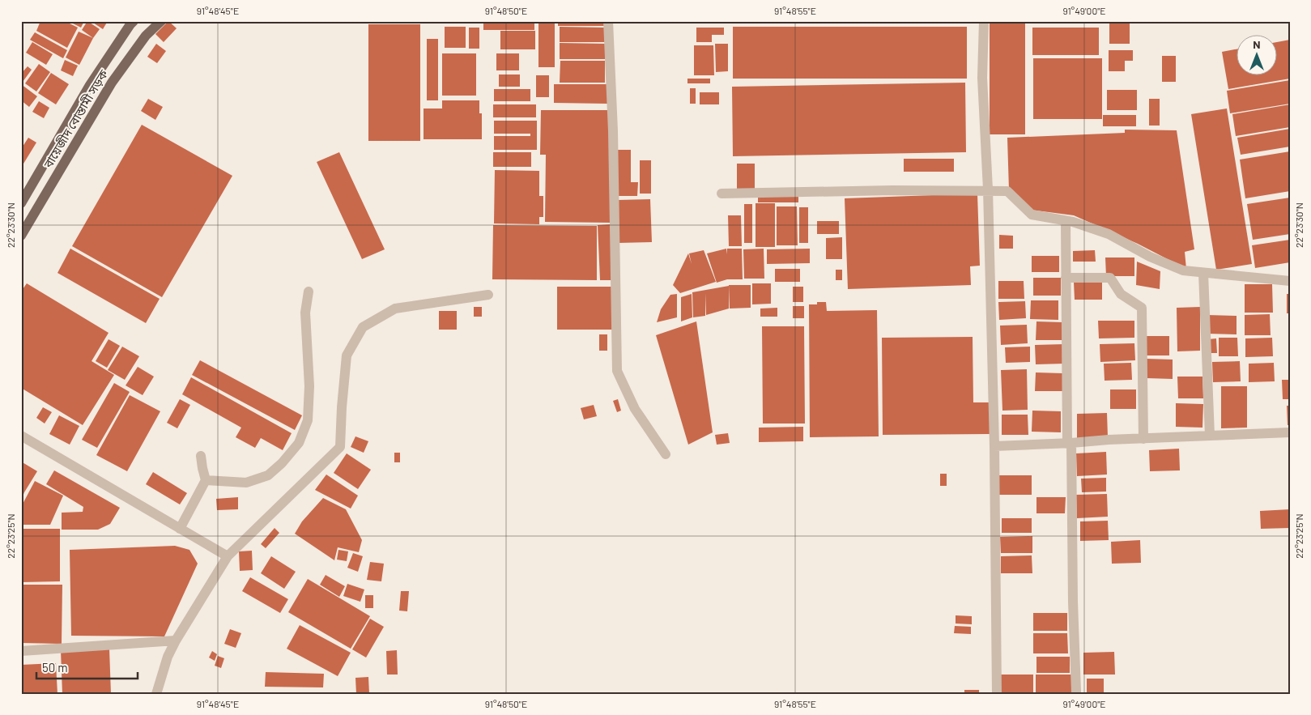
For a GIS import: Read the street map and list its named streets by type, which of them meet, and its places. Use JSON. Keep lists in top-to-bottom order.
{
  "streets": {
    "main road": ["বায়েজীদ বোস্তামী সড়ক"]
  },
  "scale_bar": "50 m",
  "north": "top",
  "coordinates": [
    "91°48'45\"E",
    "91°48'50\"E",
    "91°48'55\"E",
    "91°49'00\"E",
    "22°23'30\"N",
    "22°23'25\"N"
  ]
}
